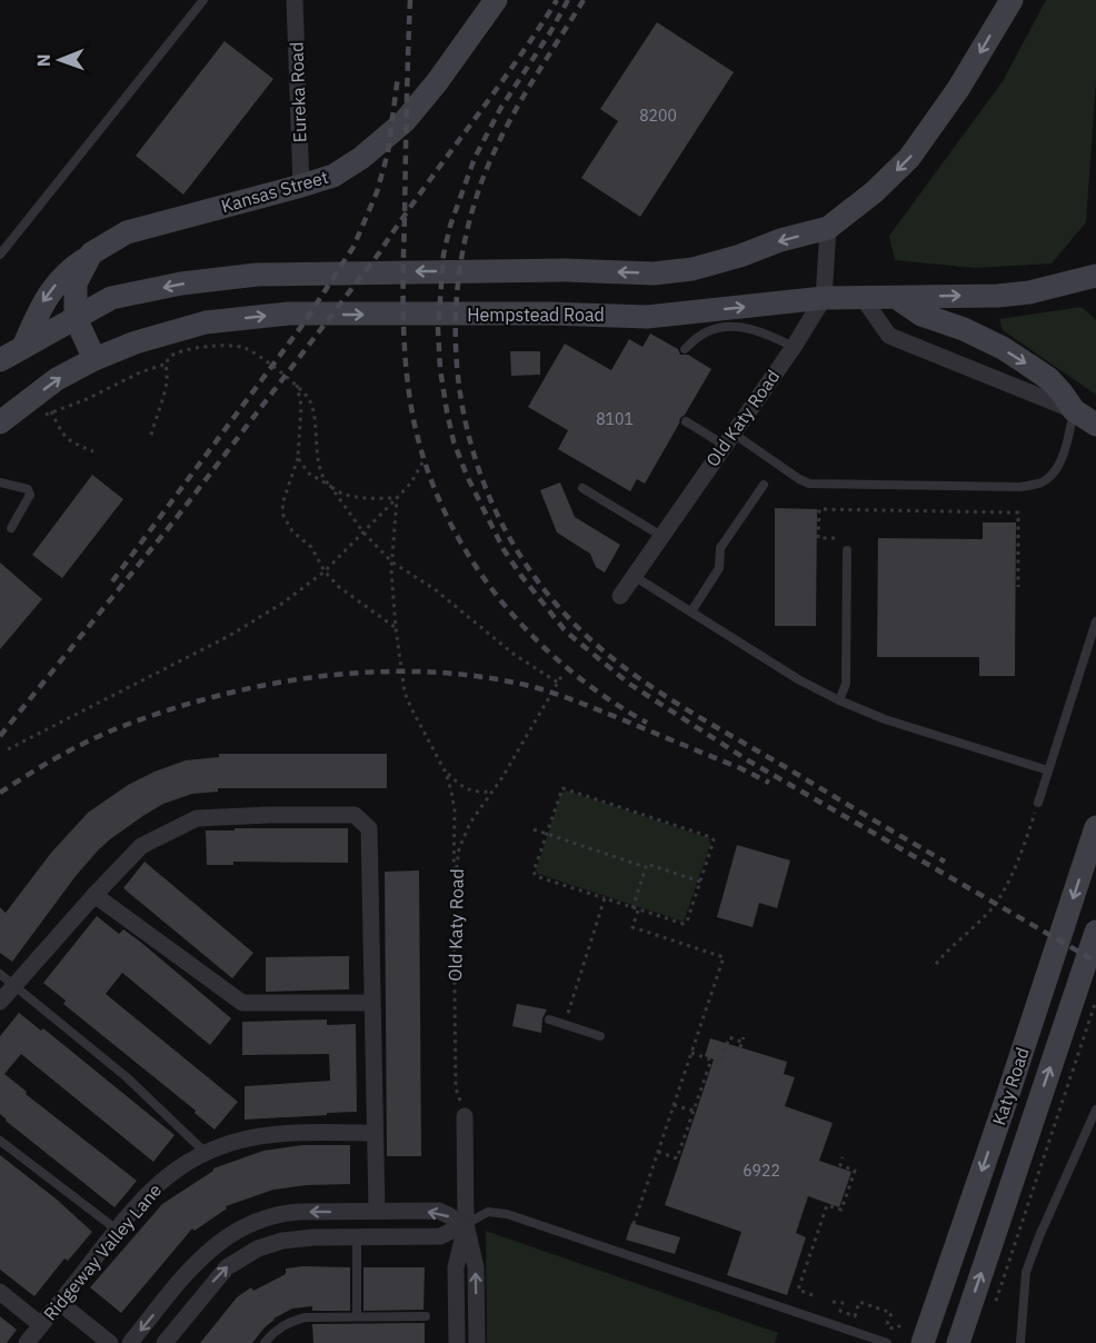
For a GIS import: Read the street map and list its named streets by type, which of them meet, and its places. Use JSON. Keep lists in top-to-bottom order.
{
  "streets": {
    "main road": ["Kansas Street", "Hempstead Road", "Katy Road"],
    "street": ["Eureka Road", "Old Katy Road", "Ridgeway Valley Lane"]
  },
  "crossings": [
    ["Eureka Road", "Kansas Street"],
    ["Hempstead Road", "Old Katy Road"]
  ],
  "house_numbers": ["8200", "8101", "6922"],
  "north": "left"
}
